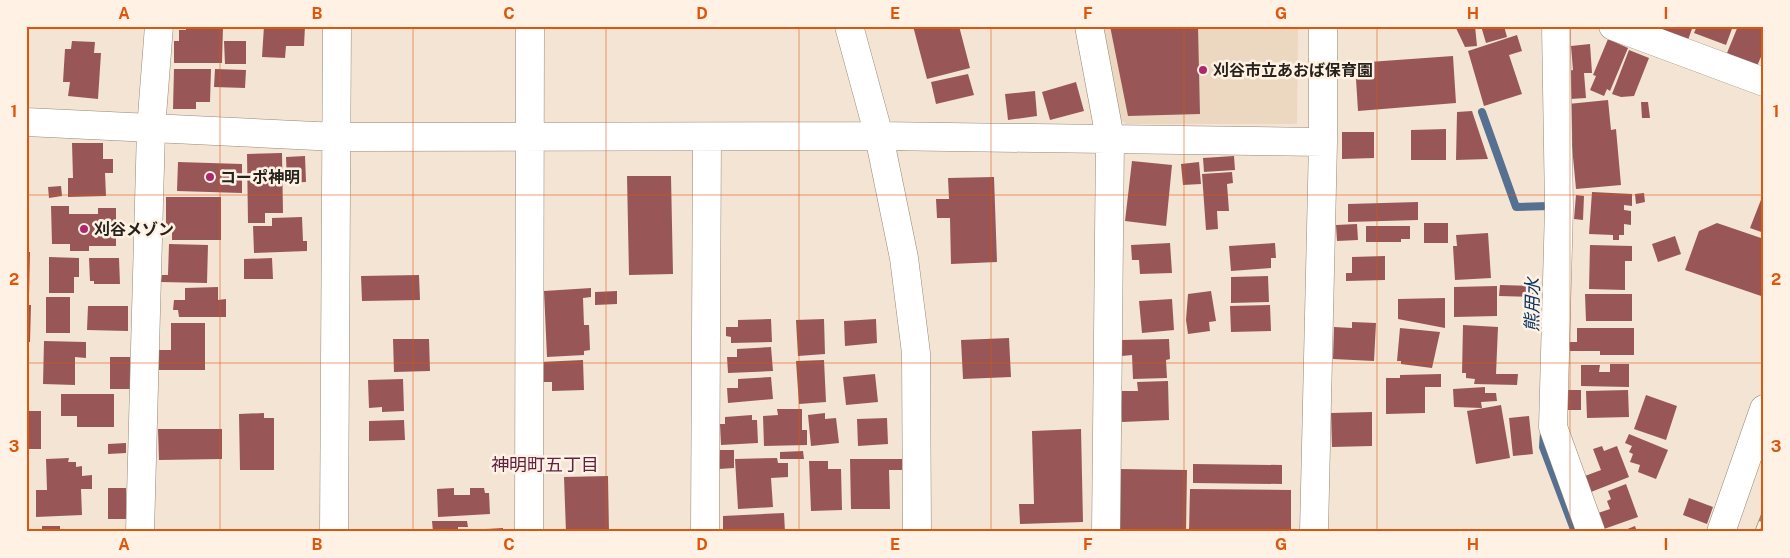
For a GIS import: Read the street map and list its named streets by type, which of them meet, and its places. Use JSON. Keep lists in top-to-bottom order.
{
  "districts": ["神明町五丁目"],
  "water": ["熊用水"],
  "places": ["刈谷市立あおば保育園", "コーポ神明", "刈谷メゾン"],
  "grid": {
    "columns": [
      "A",
      "B",
      "C",
      "D",
      "E",
      "F",
      "G",
      "H",
      "I"
    ],
    "rows": ["1", "2", "3"]
  }
}
